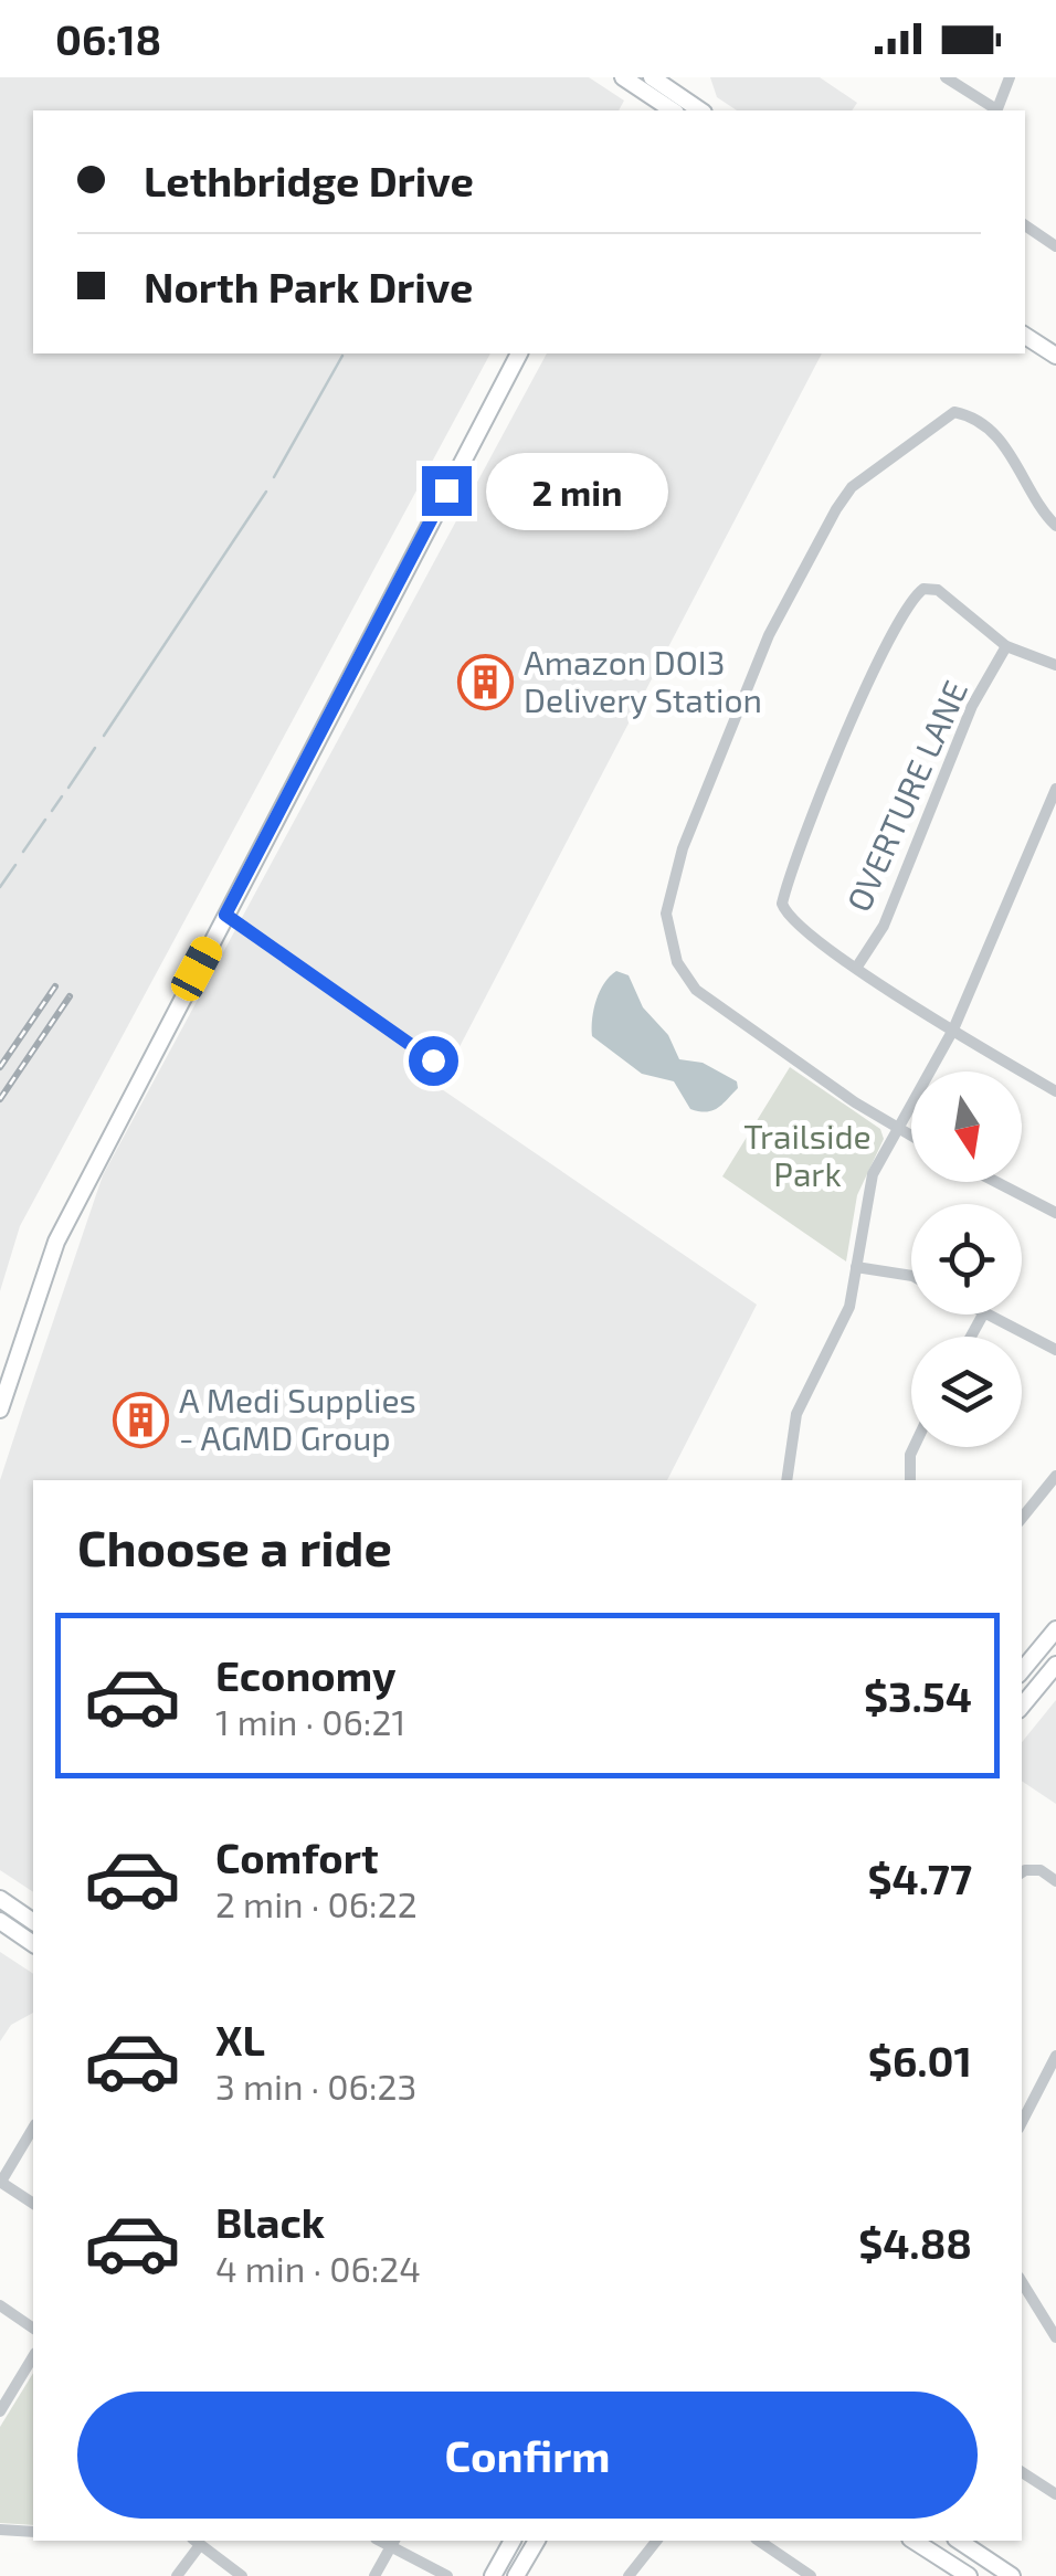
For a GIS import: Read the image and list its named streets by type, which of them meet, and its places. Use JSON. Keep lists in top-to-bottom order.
{
  "streets": {
    "street": ["OVERTURE LANE"]
  },
  "parks": ["Trailside Park"],
  "places": {
    "building": ["Amazon DOI3 Delivery Station", "A Medi Supplies - AGMD Group"]
  },
  "north": "bottom",
  "page": {
    "status": "06:18",
    "banner": ["Lethbridge Drive", "North Park Drive"],
    "bubble": "2 min",
    "heading": "Choose a ride",
    "list": [
      {
        "name": "Economy",
        "note": "1 min · 06:21",
        "value": "$3.54"
      },
      {
        "name": "Comfort",
        "note": "2 min · 06:22",
        "value": "$4.77"
      },
      {
        "name": "XL",
        "note": "3 min · 06:23",
        "value": "$6.01"
      },
      {
        "name": "Black",
        "note": "4 min · 06:24",
        "value": "$4.88"
      }
    ],
    "buttons": "Confirm"
  }
}
